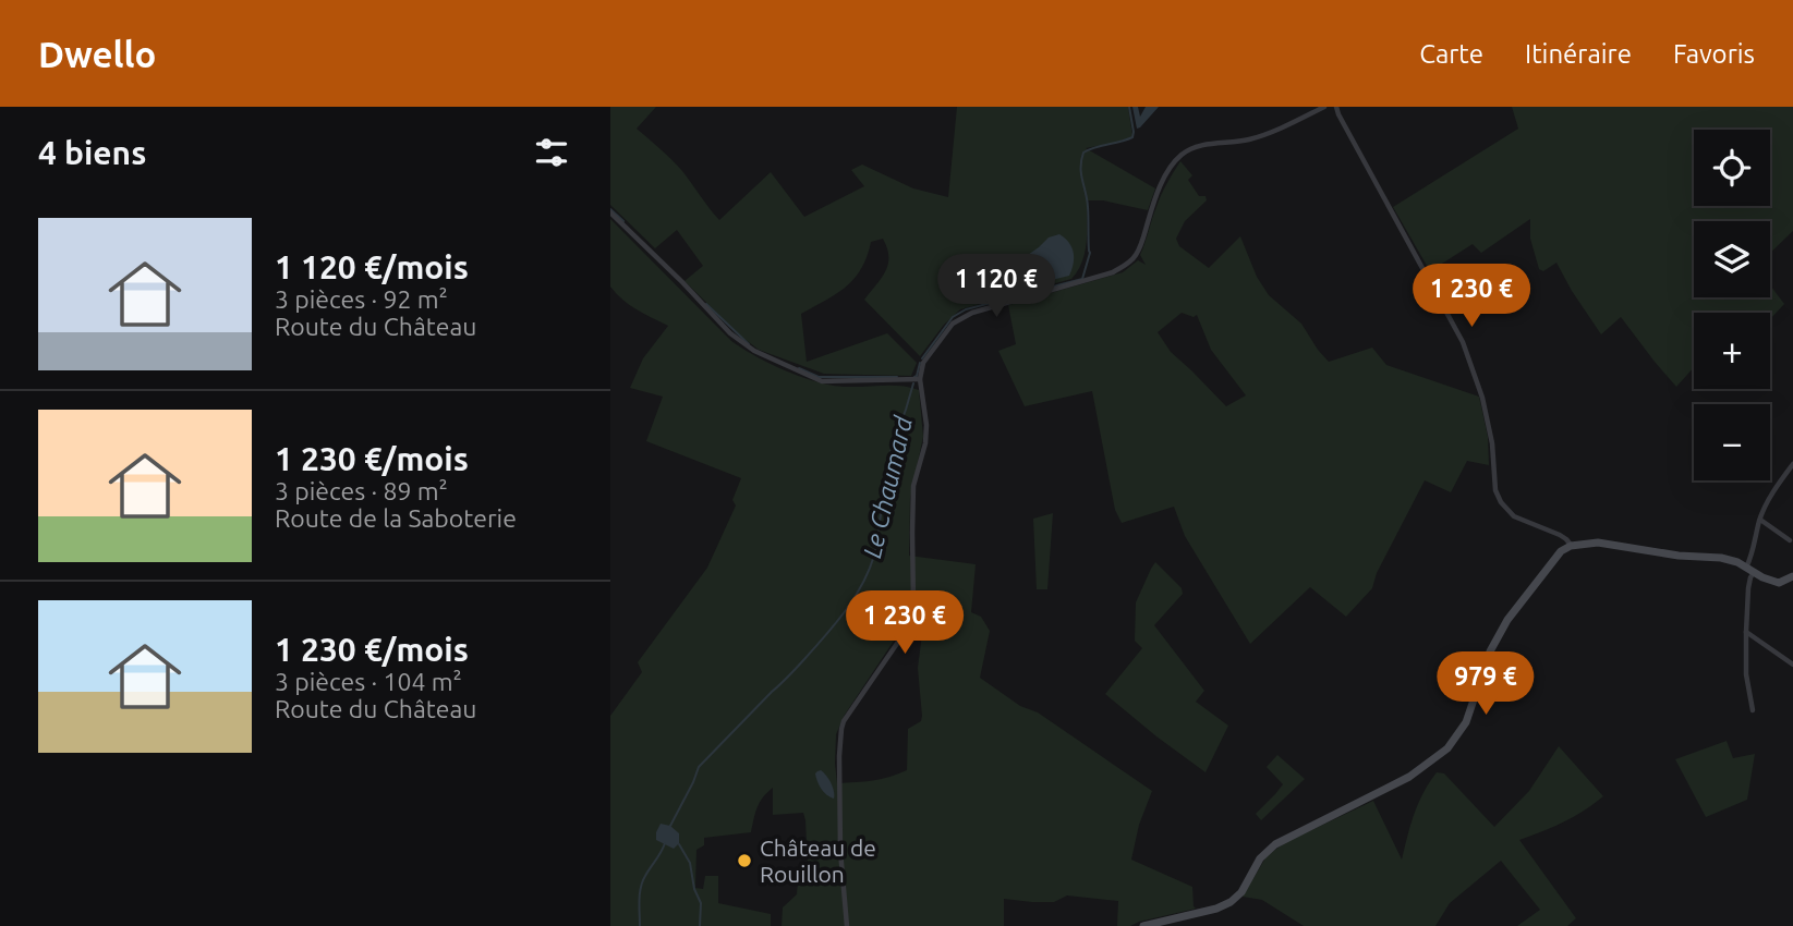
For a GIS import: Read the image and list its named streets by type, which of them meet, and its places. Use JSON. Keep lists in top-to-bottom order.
{
  "water": ["Le Chaumard"],
  "places": ["Château de Rouillon"],
  "page": {
    "header": "Dwello",
    "nav": ["Carte", "Itinéraire", "Favoris"],
    "heading": "4 biens",
    "map_buttons": ["+", "−"],
    "list": [
      {
        "name": "1 120 €/mois",
        "note": "3 pièces · 92 m² · Route du Château"
      },
      {
        "name": "1 230 €/mois",
        "note": "3 pièces · 89 m² · Route de la Saboterie"
      },
      {
        "name": "1 230 €/mois",
        "note": "3 pièces · 104 m² · Route du Château"
      }
    ],
    "price": [
      "1 120 €",
      "1 230 €",
      "1 230 €",
      "979 €"
    ]
  }
}
